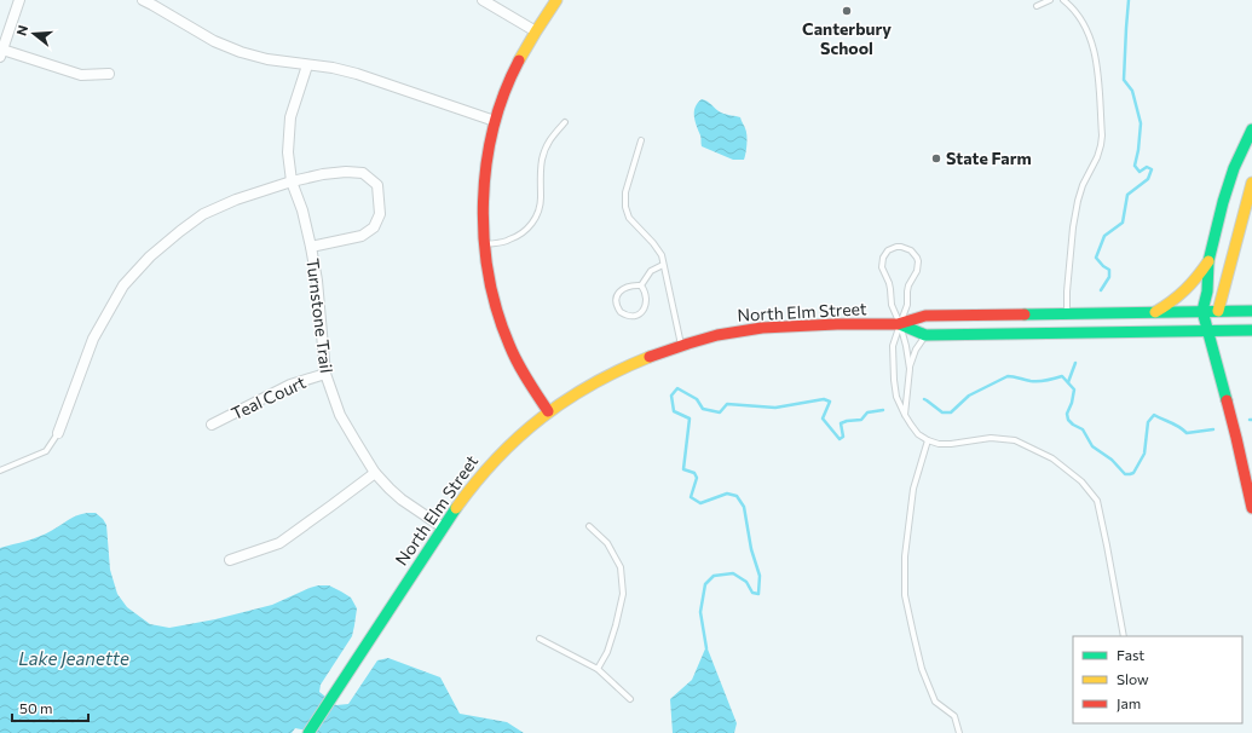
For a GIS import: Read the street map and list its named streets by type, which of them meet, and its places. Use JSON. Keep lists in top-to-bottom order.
{
  "streets": {
    "main road": ["North Elm Street"],
    "street": ["Turnstone Trail", "Teal Court"]
  },
  "crossings": [
    ["North Elm Street", "Turnstone Trail"],
    ["Turnstone Trail", "Teal Court"]
  ],
  "water": ["Lake Jeanette"],
  "places": ["Canterbury School", "State Farm"],
  "legend": ["Fast", "Slow", "Jam"],
  "scale_bar": "50 m",
  "north": "left"
}
